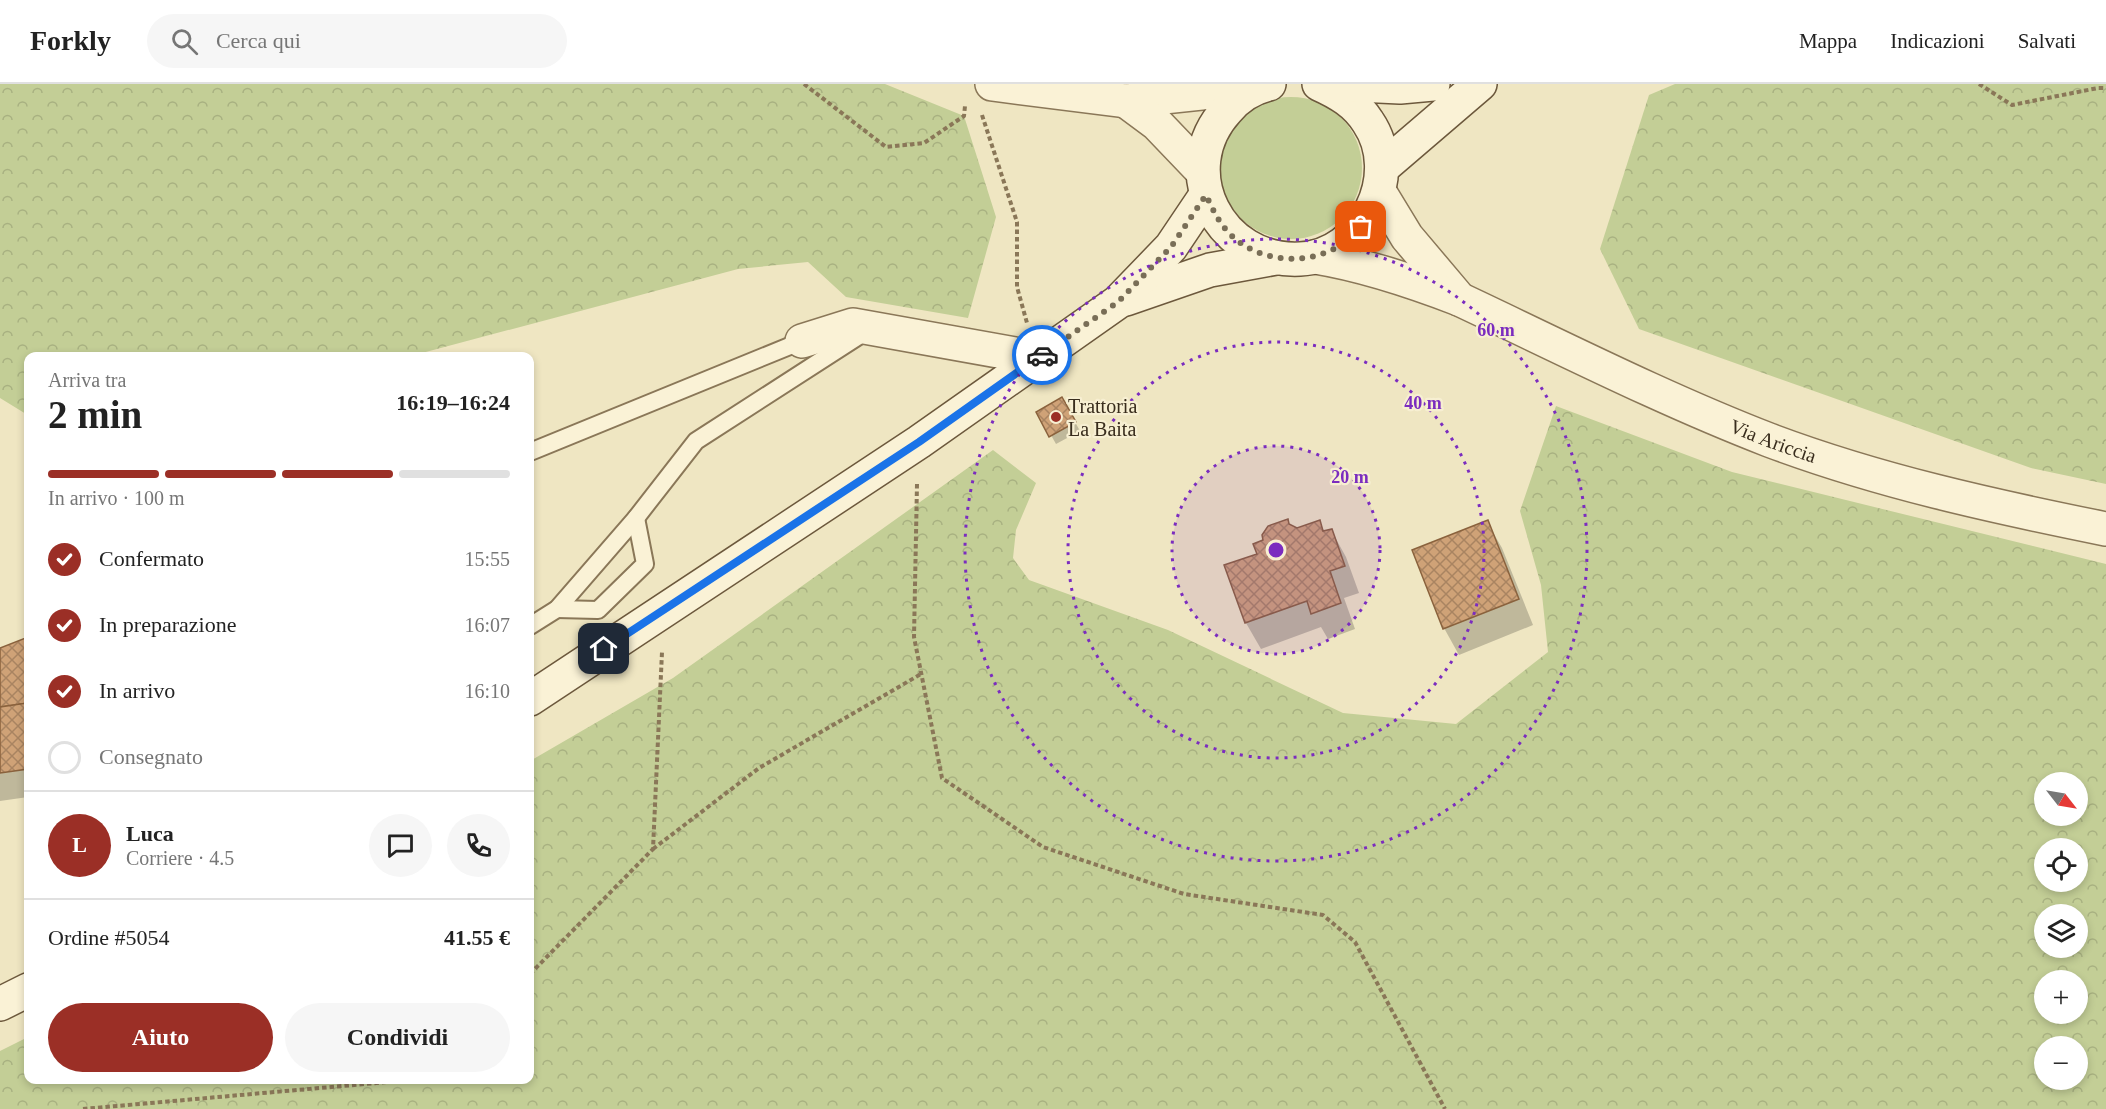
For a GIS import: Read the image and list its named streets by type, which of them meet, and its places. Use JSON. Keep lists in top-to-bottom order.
{
  "streets": {
    "main road": ["Via Ariccia"]
  },
  "places": ["Trattoria La Baita"],
  "north": "bottom right",
  "page": {
    "header": "Forkly",
    "search": "Cerca qui",
    "nav": ["Mappa", "Indicazioni", "Salvati"],
    "heading": ["2 min", "Arriva tra", "16:19–16:24"],
    "panel": [
      "Luca",
      "Corriere · 4.5",
      "Ordine #5054",
      "41.55 €"
    ],
    "bar": "In arrivo · 100 m",
    "list": [
      ["Confermato", "15:55"],
      ["In preparazione", "16:07"],
      ["In arrivo", "16:10"],
      "Consegnato"
    ],
    "map_buttons": ["+", "−"],
    "round": "L",
    "buttons": ["Aiuto", "Condividi"]
  },
  "rings": ["60 m", "40 m", "20 m"]
}
